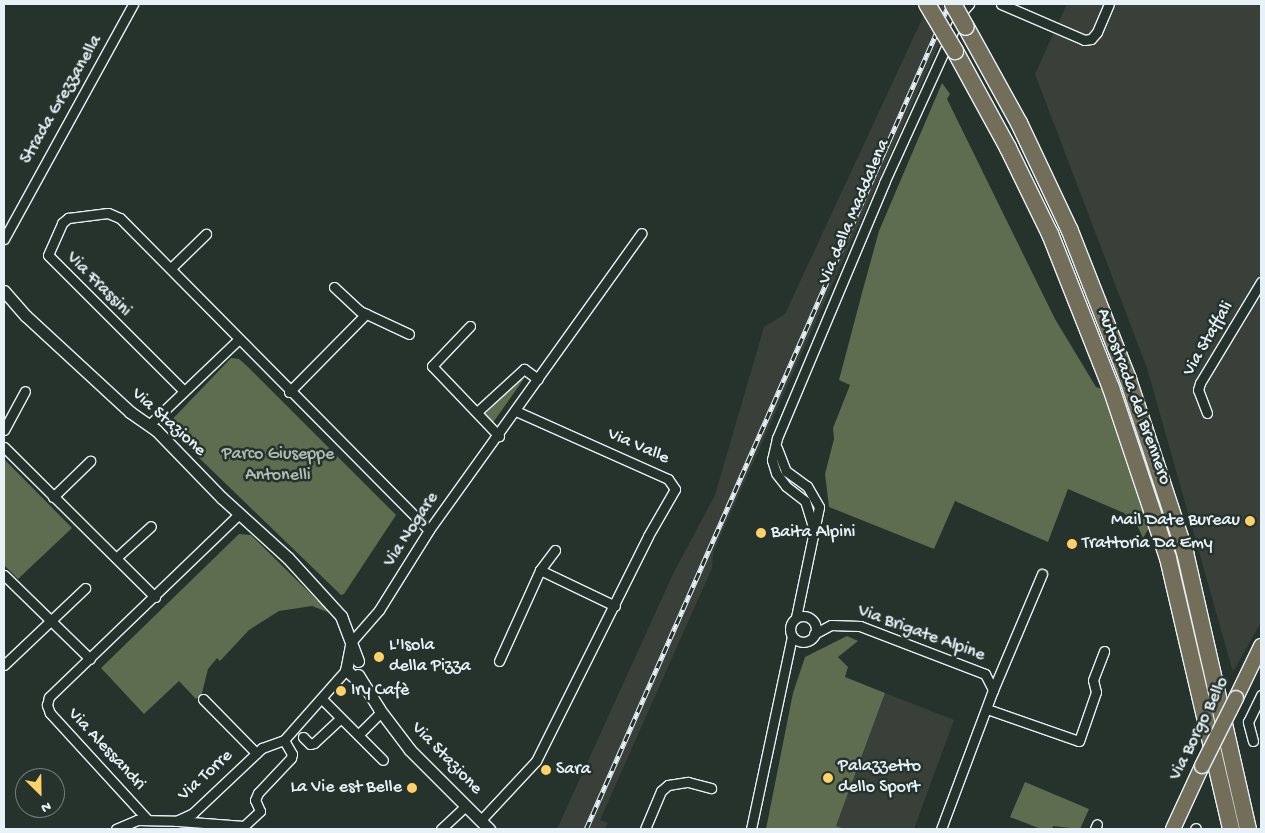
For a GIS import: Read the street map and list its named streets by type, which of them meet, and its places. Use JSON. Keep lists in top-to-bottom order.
{
  "streets": {
    "highway": ["Autostrada del Brennero"],
    "main road": ["Via Borgo Bello"],
    "street": [
      "Strada Grezzanella",
      "Via della Maddalena",
      "Via Frassini",
      "Via Staffali",
      "Via Stazione",
      "Via Valle",
      "Via Nogare",
      "Via Brigate Alpine",
      "Via Alessandri",
      "Via Torre"
    ]
  },
  "crossings": [
    ["Via della Maddalena", "Via Brigate Alpine"],
    ["Via Frassini", "Via Nogare"],
    ["Via Stazione", "Via Valle"],
    ["Via Stazione", "Via Nogare"],
    ["Via Stazione", "Via Alessandri"],
    ["Via Stazione", "Via Torre"],
    ["Via Valle", "Via Nogare"],
    ["Via Alessandri", "Via Torre"]
  ],
  "parks": ["Parco Giuseppe Antonelli"],
  "places": [
    "Mail Date Bureau",
    "Baita Alpini",
    "Trattoria Da Emy",
    "L'Isola della Pizza",
    "Iry Cafè",
    "Sara",
    "Palazzetto dello Sport",
    "La Vie est Belle"
  ],
  "north": "bottom right"
}
